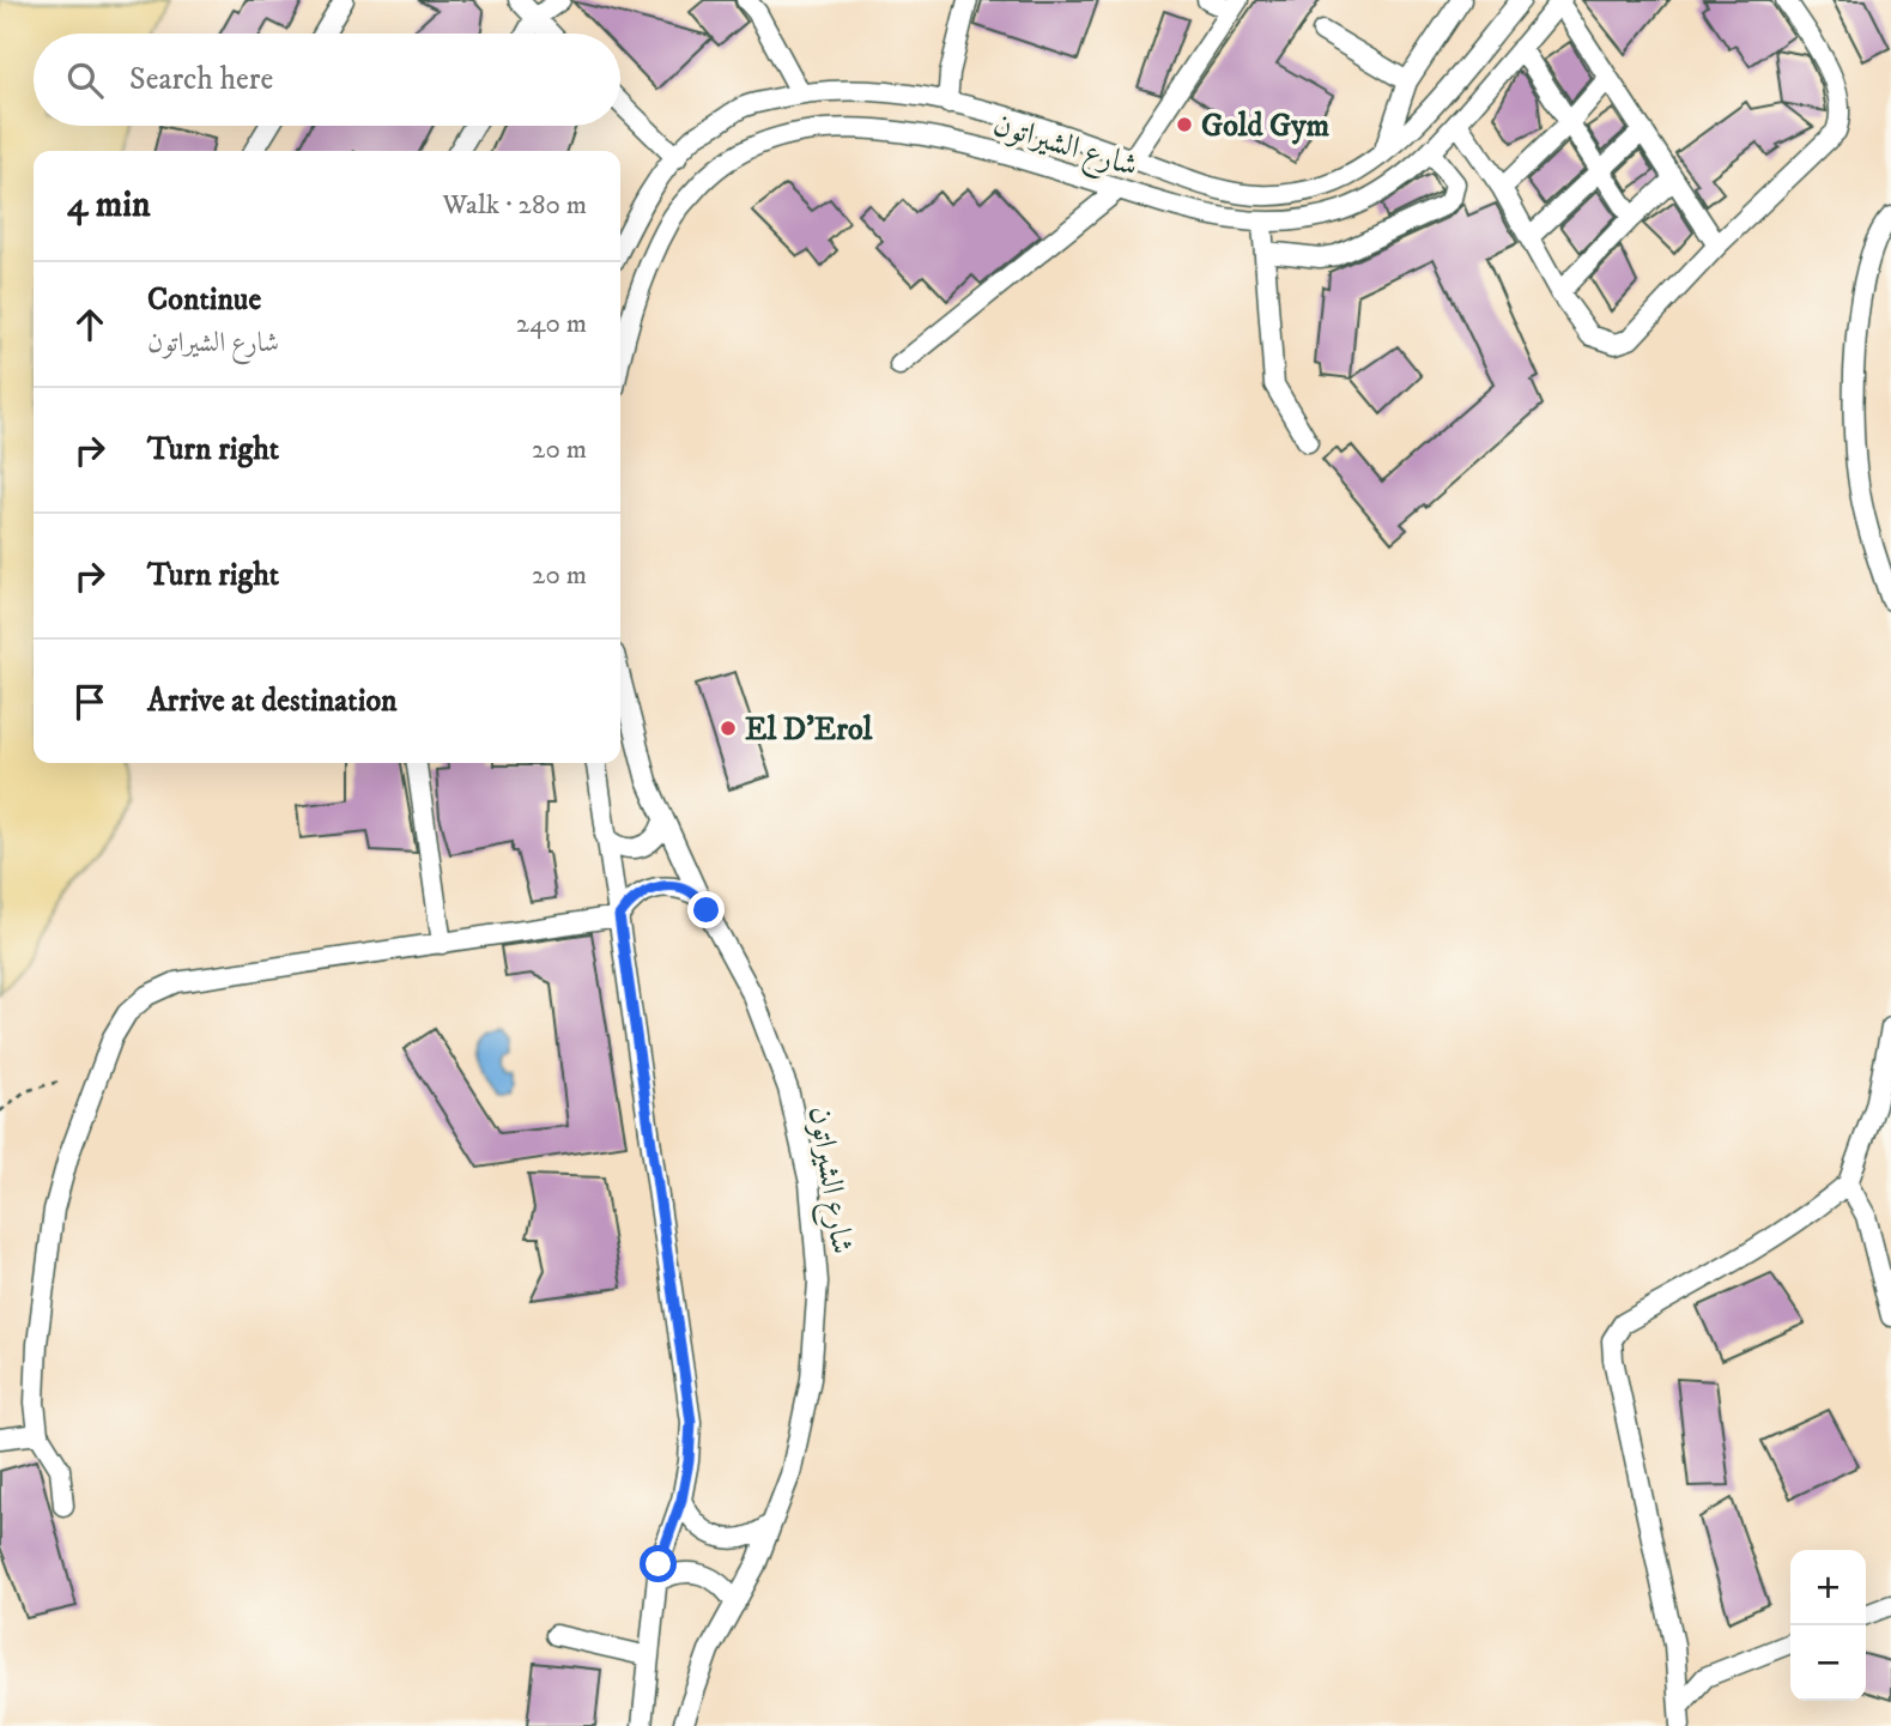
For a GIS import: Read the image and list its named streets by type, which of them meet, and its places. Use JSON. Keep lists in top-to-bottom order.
{
  "streets": {
    "street": ["شارع الشيراتون"]
  },
  "places": ["Gold Gym", "El D'Erol"],
  "page": {
    "search": "Search here",
    "heading": ["4 min", "Walk · 280 m"],
    "list": [
      ["Continue", "شارع الشيراتون", "240 m"],
      ["Turn right", "20 m"],
      ["Turn right", "20 m"],
      "Arrive at destination"
    ],
    "map_buttons": ["+", "−"]
  }
}
